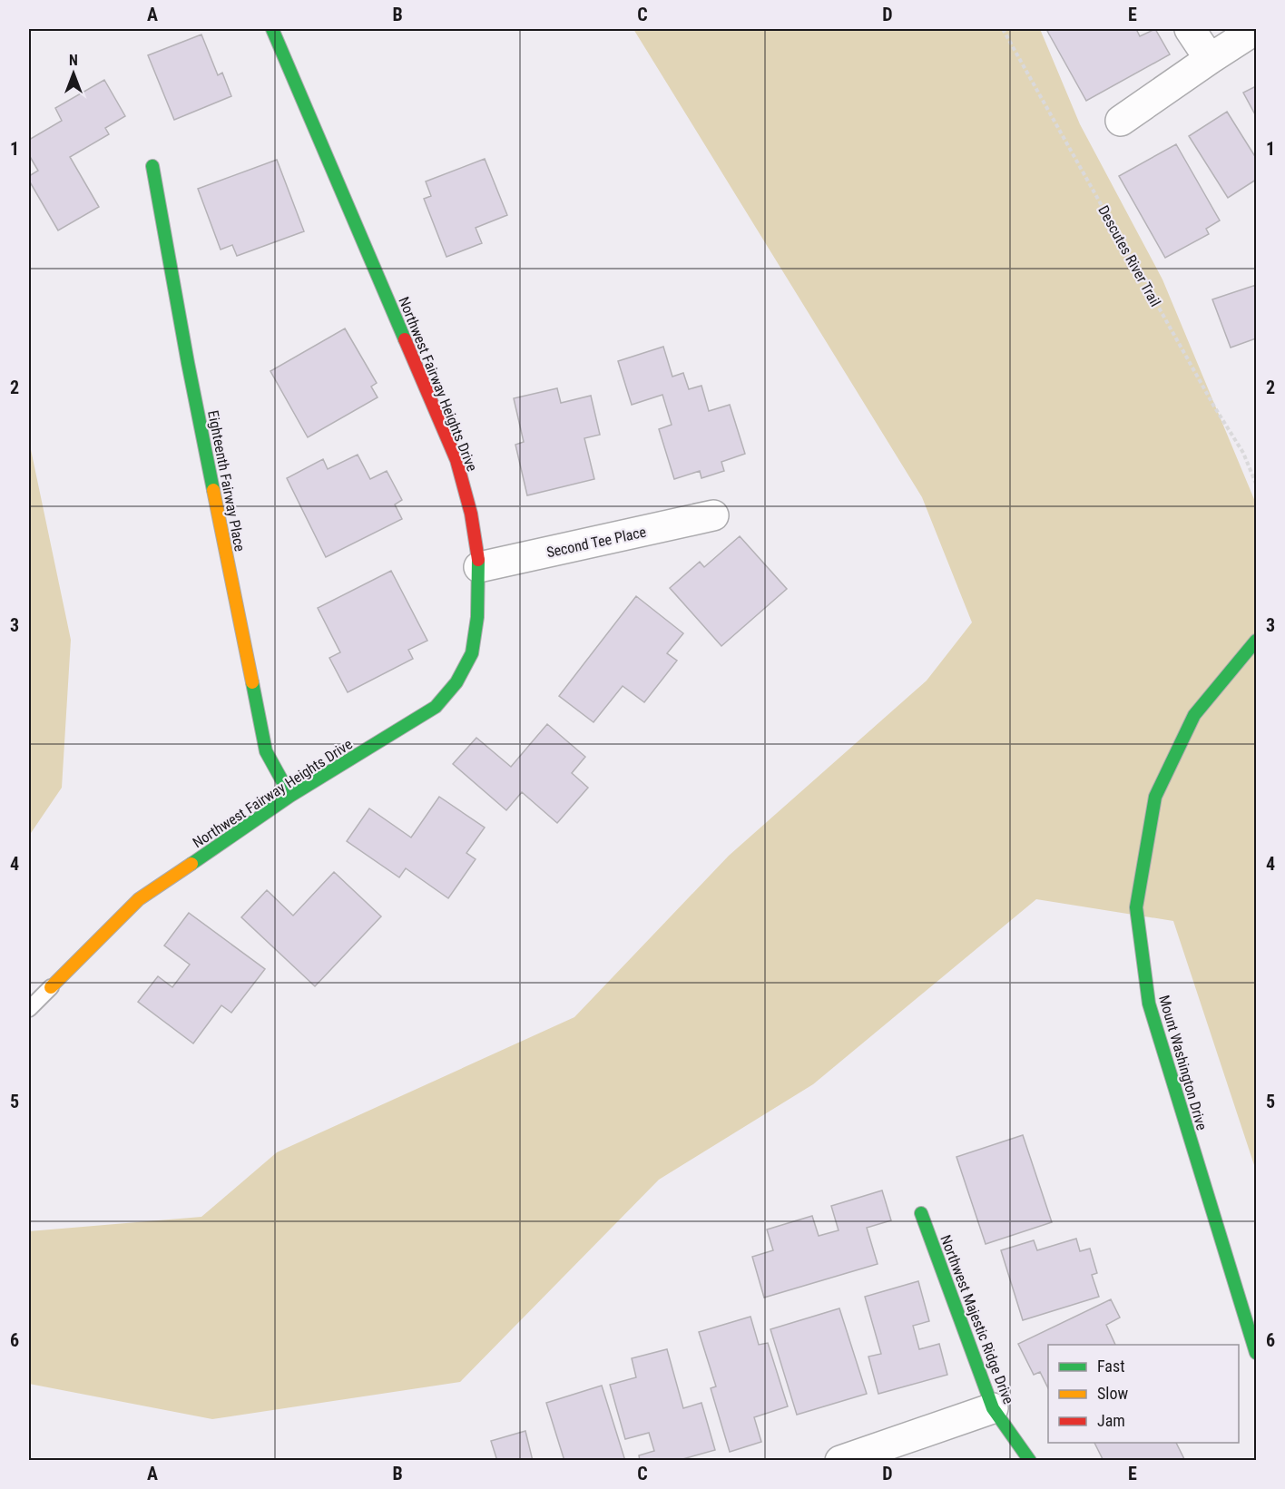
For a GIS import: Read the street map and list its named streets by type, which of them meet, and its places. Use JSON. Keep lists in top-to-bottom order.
{
  "streets": {
    "street": [
      "Northwest Fairway Heights Drive",
      "Eighteenth Fairway Place",
      "Second Tee Place",
      "Mount Washington Drive",
      "Northwest Majestic Ridge Drive"
    ],
    "path": ["Descutes River Trail"]
  },
  "crossings": [
    ["Northwest Fairway Heights Drive", "Eighteenth Fairway Place"],
    ["Northwest Fairway Heights Drive", "Second Tee Place"]
  ],
  "legend": ["Fast", "Slow", "Jam"],
  "north": "top",
  "grid": {
    "columns": [
      "A",
      "B",
      "C",
      "D",
      "E"
    ],
    "rows": [
      "1",
      "2",
      "3",
      "4",
      "5",
      "6"
    ]
  }
}
